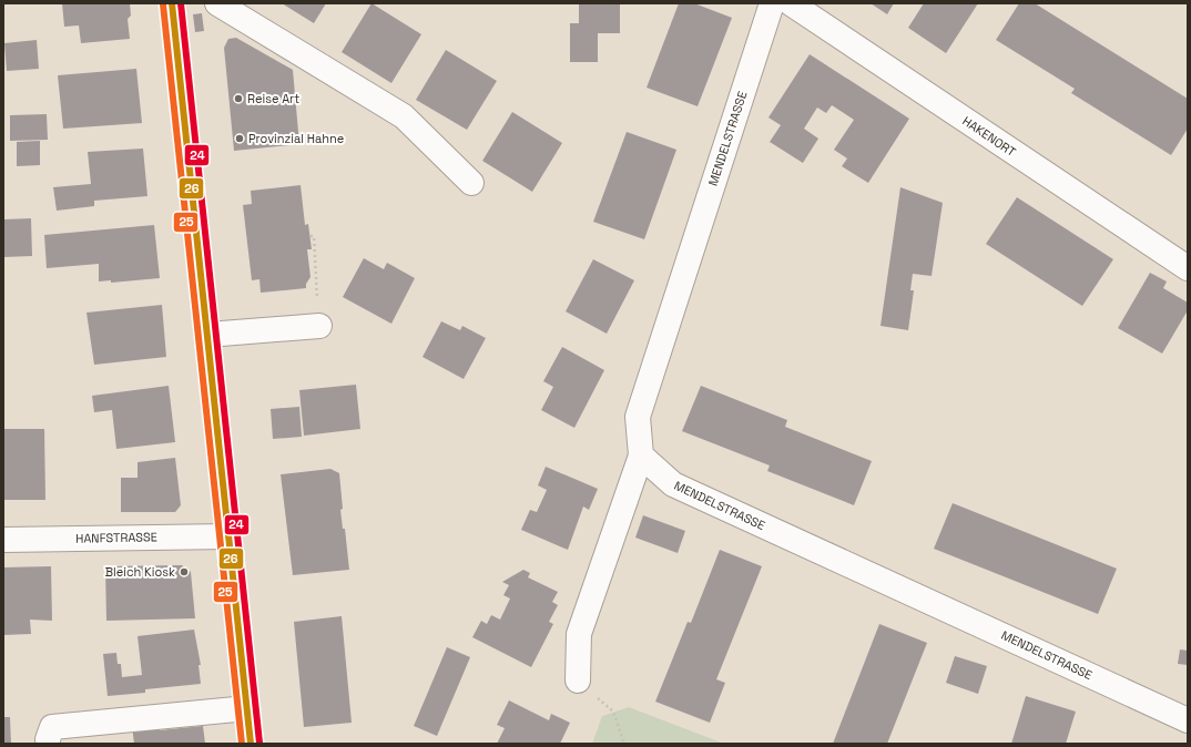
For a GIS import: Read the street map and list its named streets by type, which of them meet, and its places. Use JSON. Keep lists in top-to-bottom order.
{
  "streets": {
    "street": ["HAKENORT", "MENDELSTRASSE", "HANFSTRASSE"]
  },
  "places": ["Reise Art", "Provinzial Hahne", "Bleich Kiosk"],
  "lines": ["transit line 26", "transit line 24", "transit line 25"]
}
